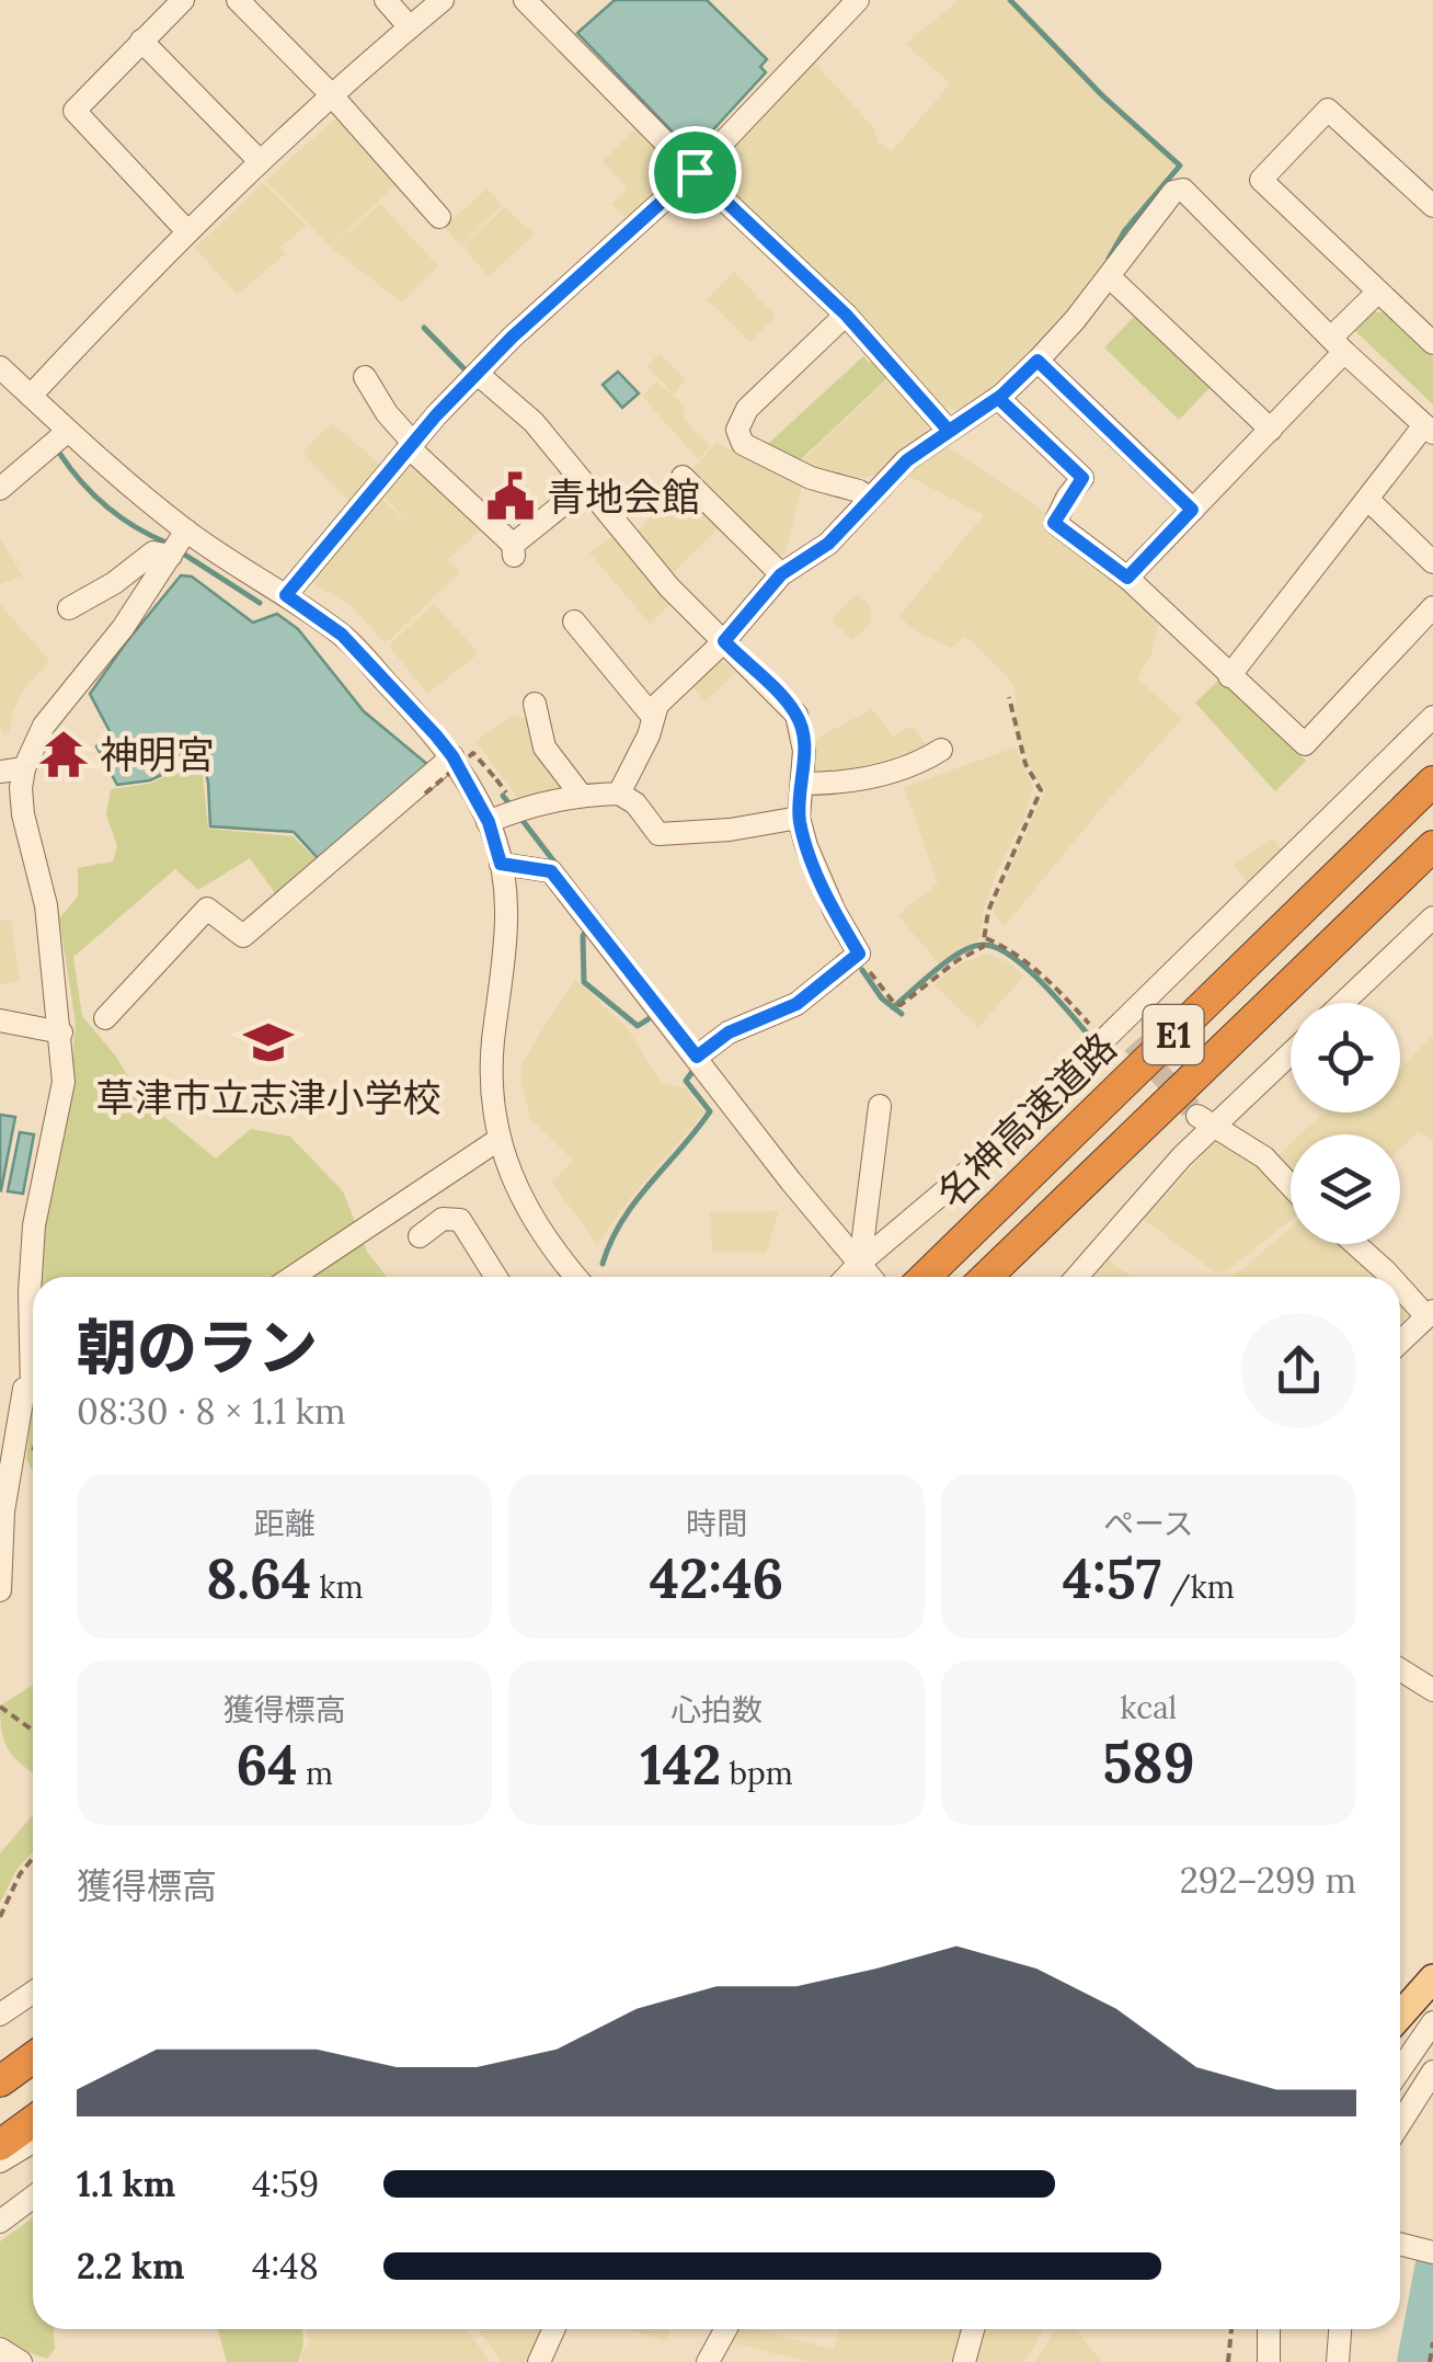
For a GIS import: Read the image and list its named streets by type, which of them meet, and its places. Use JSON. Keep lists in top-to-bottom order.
{
  "streets": {
    "highway": ["E1", "名神高速道路"]
  },
  "places": {
    "public building": ["青地会館"],
    "temple": ["神明宮"],
    "school or university": ["草津市立志津小学校"]
  },
  "page": {
    "heading": ["朝のラン", "08:30 · 8 × 1.1 km"],
    "stats": [
      ["距離", "8.64 km"],
      ["時間", "42:46"],
      ["ペース", "4:57 /km"],
      ["獲得標高", "64 m"],
      ["心拍数", "142 bpm"],
      ["kcal", "589"]
    ],
    "chart": ["獲得標高", "292–299 m"],
    "list": [
      {
        "name": "1.1 km",
        "note": "4:59"
      },
      {
        "name": "2.2 km",
        "note": "4:48"
      }
    ]
  }
}
